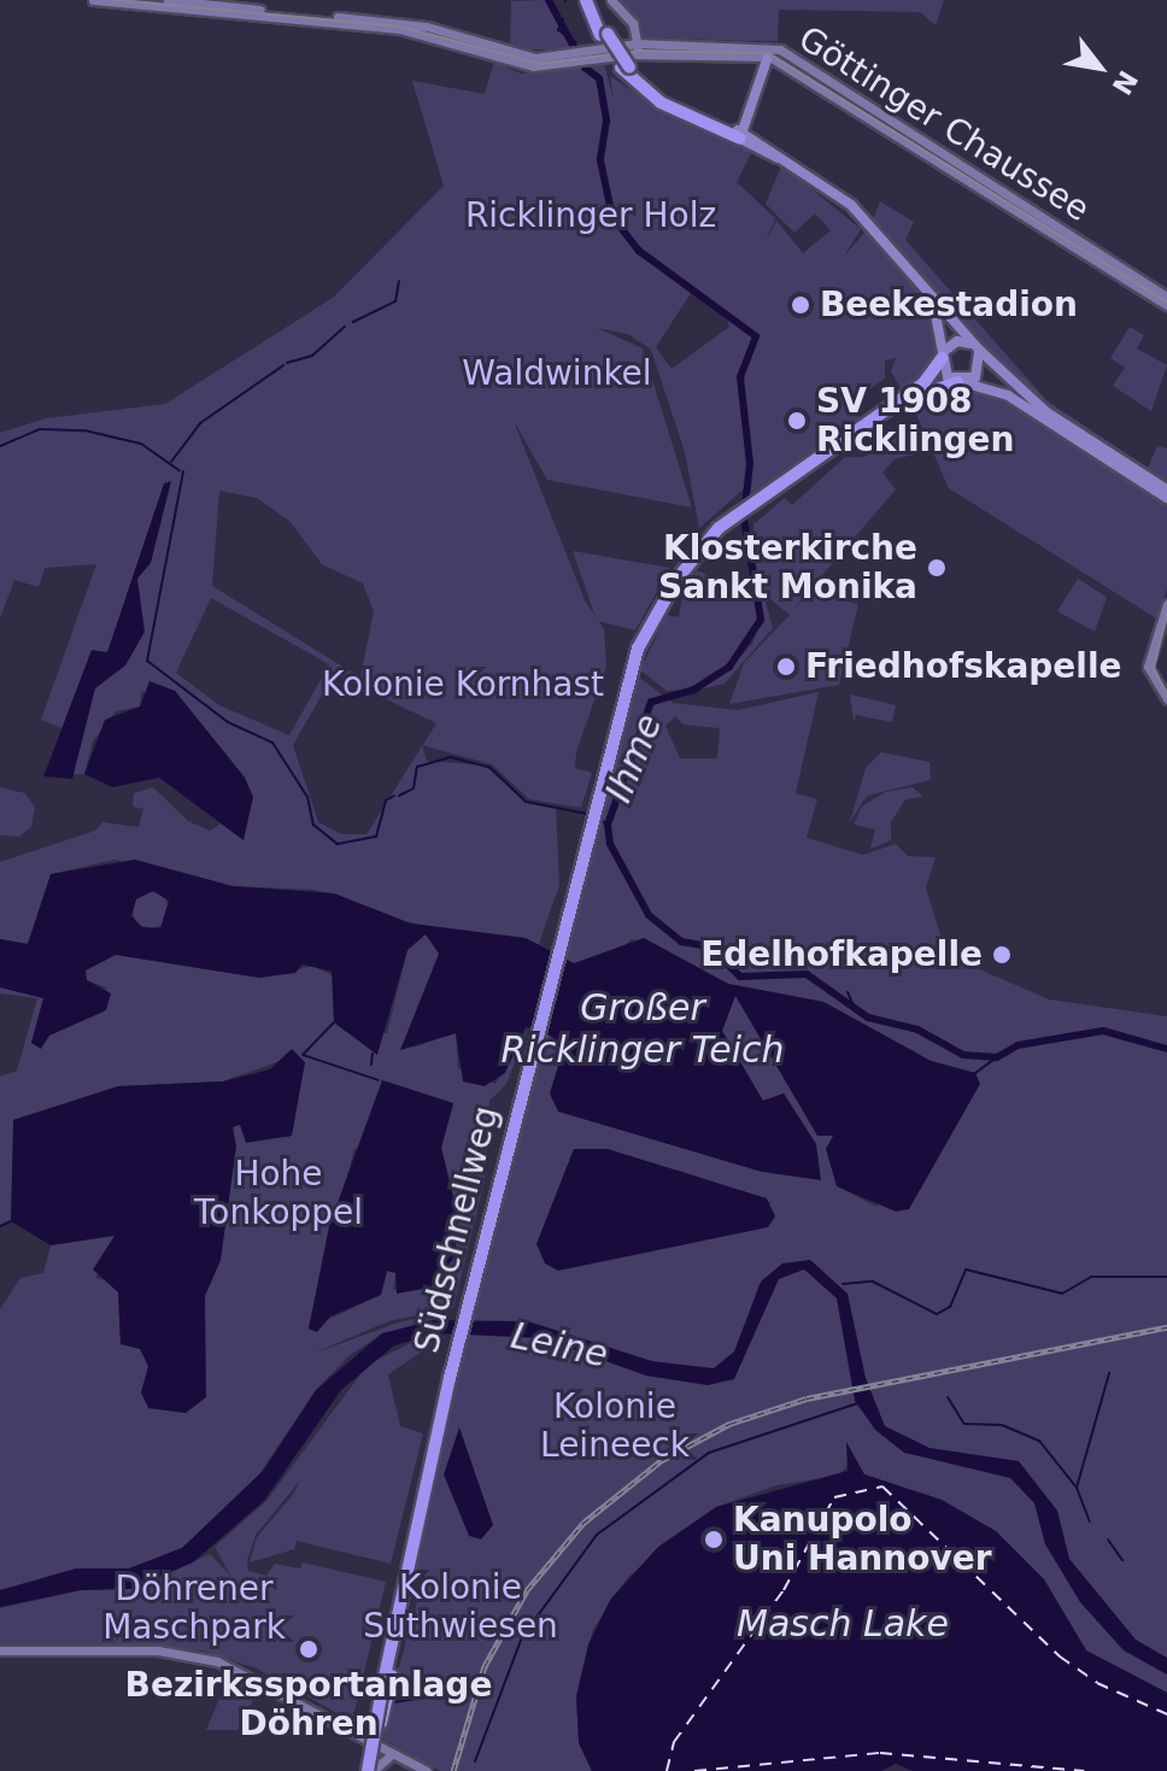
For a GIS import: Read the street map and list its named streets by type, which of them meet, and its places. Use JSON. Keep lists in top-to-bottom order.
{
  "streets": {
    "highway": ["Südschnellweg"],
    "street": ["Göttinger Chaussee"]
  },
  "water": [
    "Ihme",
    "Großer Ricklinger Teich",
    "Leine",
    "Masch Lake"
  ],
  "parks": [
    "Ricklinger Holz",
    "Waldwinkel",
    "Kolonie Kornhast",
    "Hohe Tonkoppel",
    "Kolonie Leineeck",
    "Kolonie Suthwiesen",
    "Döhrener Maschpark"
  ],
  "places": [
    "Beekestadion",
    "SV 1908 Ricklingen",
    "Klosterkirche Sankt Monika",
    "Friedhofskapelle",
    "Edelhofkapelle",
    "Kanupolo Uni Hannover",
    "Bezirkssportanlage Döhren"
  ],
  "north": "bottom right"
}
